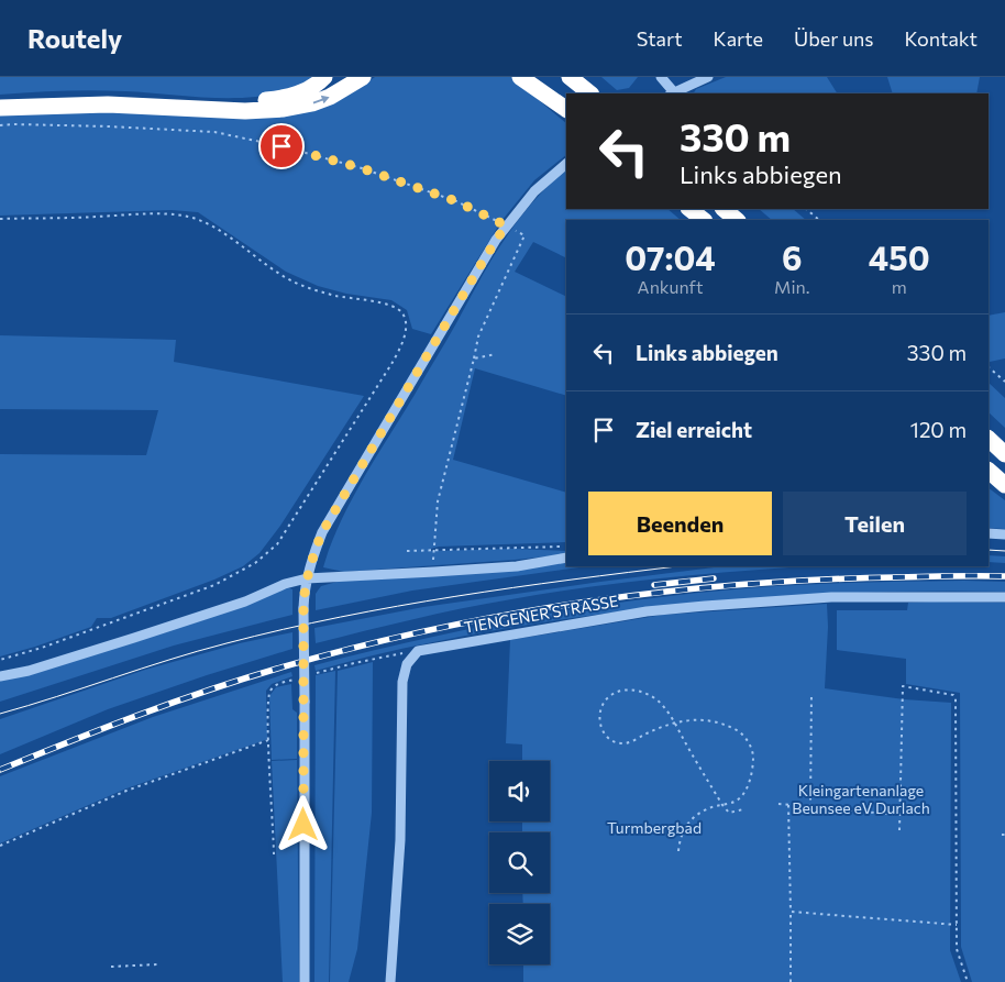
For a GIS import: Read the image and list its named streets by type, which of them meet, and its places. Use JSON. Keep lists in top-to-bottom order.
{
  "streets": {
    "street": ["TIENGENER STRASSE"]
  },
  "parks": ["Kleingartenanlage Beunsee eV Durlach", "Turmbergbad"],
  "page": {
    "header": "Routely",
    "nav": [
      "Start",
      "Karte",
      "Über uns",
      "Kontakt"
    ],
    "turn": ["330 m", "Links abbiegen"],
    "eta": [
      "07:04",
      "Ankunft",
      "6",
      "Min.",
      "450",
      "m"
    ],
    "list": [
      {
        "name": "Links abbiegen",
        "value": "330 m"
      },
      {
        "name": "Ziel erreicht",
        "value": "120 m"
      }
    ],
    "buttons": ["Beenden", "Teilen"]
  }
}
